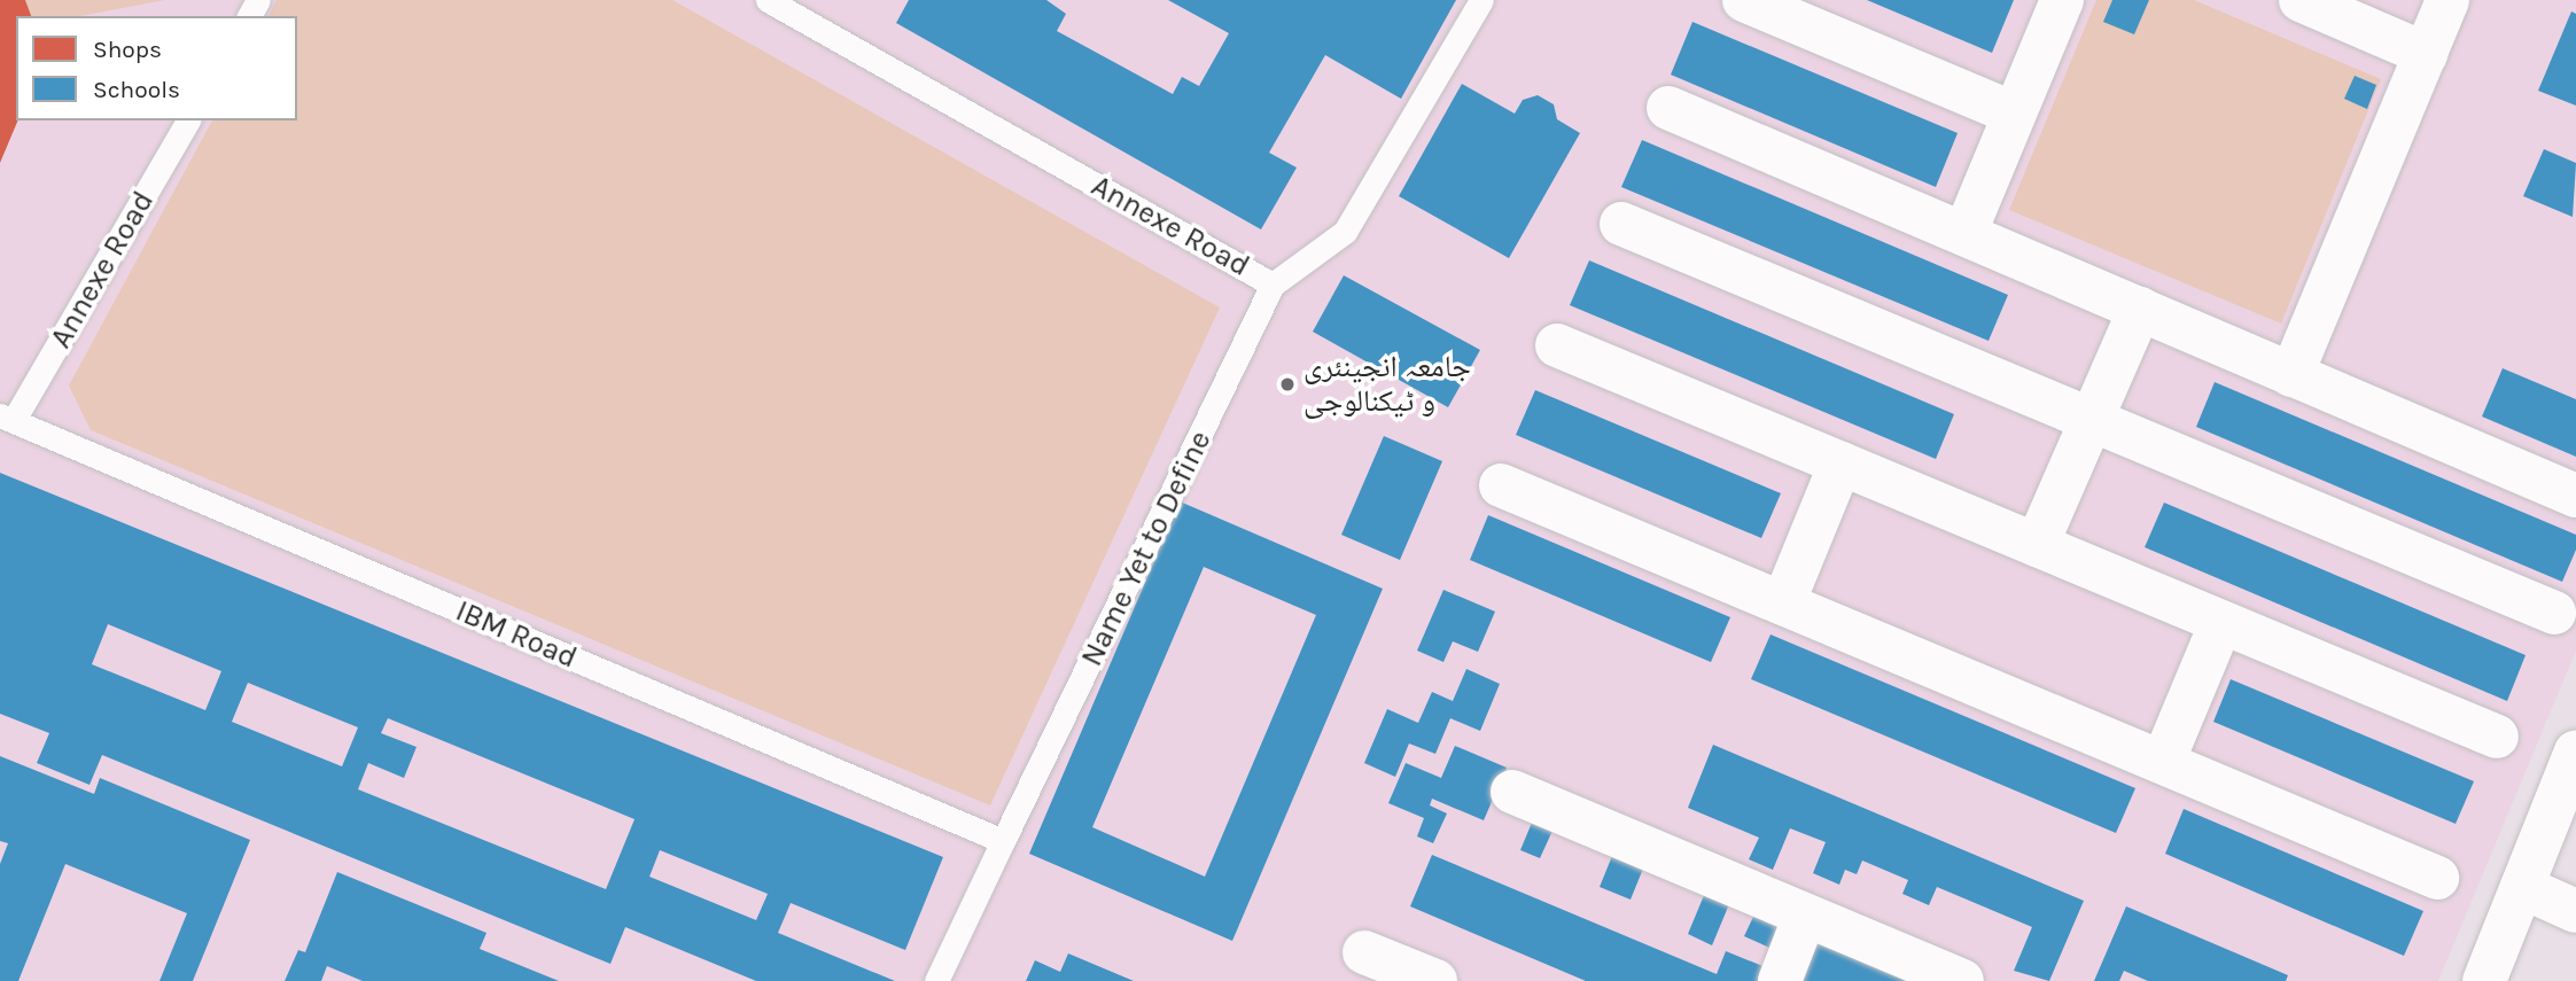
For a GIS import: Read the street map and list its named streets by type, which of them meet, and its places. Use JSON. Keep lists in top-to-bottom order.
{
  "streets": {
    "lane": ["Annexe Road", "Name Yet to Define", "IBM Road"]
  },
  "crossings": [
    ["Annexe Road", "Name Yet to Define"],
    ["Annexe Road", "IBM Road"],
    ["Name Yet to Define", "IBM Road"]
  ],
  "places": ["جامعہ انجینئری و ٹیکنالوجی"],
  "legend": ["Shops", "Schools"]
}
